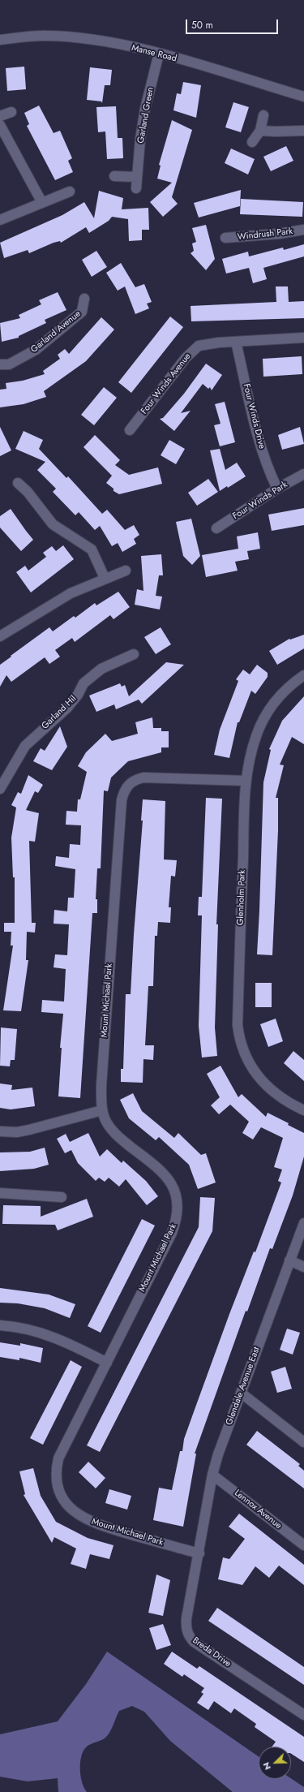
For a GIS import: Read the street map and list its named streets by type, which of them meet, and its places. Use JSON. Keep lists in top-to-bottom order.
{
  "streets": {
    "street": [
      "Manse Road",
      "Garland Green",
      "Windrush Park",
      "Garland Avenue",
      "Four Winds Avenue",
      "Four Winds Drive",
      "Four Winds Park",
      "Garland Hil",
      "Glenholm Park",
      "Mount Michael Park",
      "Glendale Avenue East",
      "Lennox Avenue",
      "Breda Drive"
    ]
  },
  "crossings": [
    ["Manse Road", "Garland Green"],
    ["Four Winds Avenue", "Four Winds Drive"],
    ["Four Winds Drive", "Four Winds Park"],
    ["Glenholm Park", "Mount Michael Park"],
    ["Mount Michael Park", "Glendale Avenue East"],
    ["Mount Michael Park", "Breda Drive"],
    ["Glendale Avenue East", "Lennox Avenue"],
    ["Glendale Avenue East", "Breda Drive"]
  ],
  "scale_bar": "50 m",
  "north": "bottom left"
}
